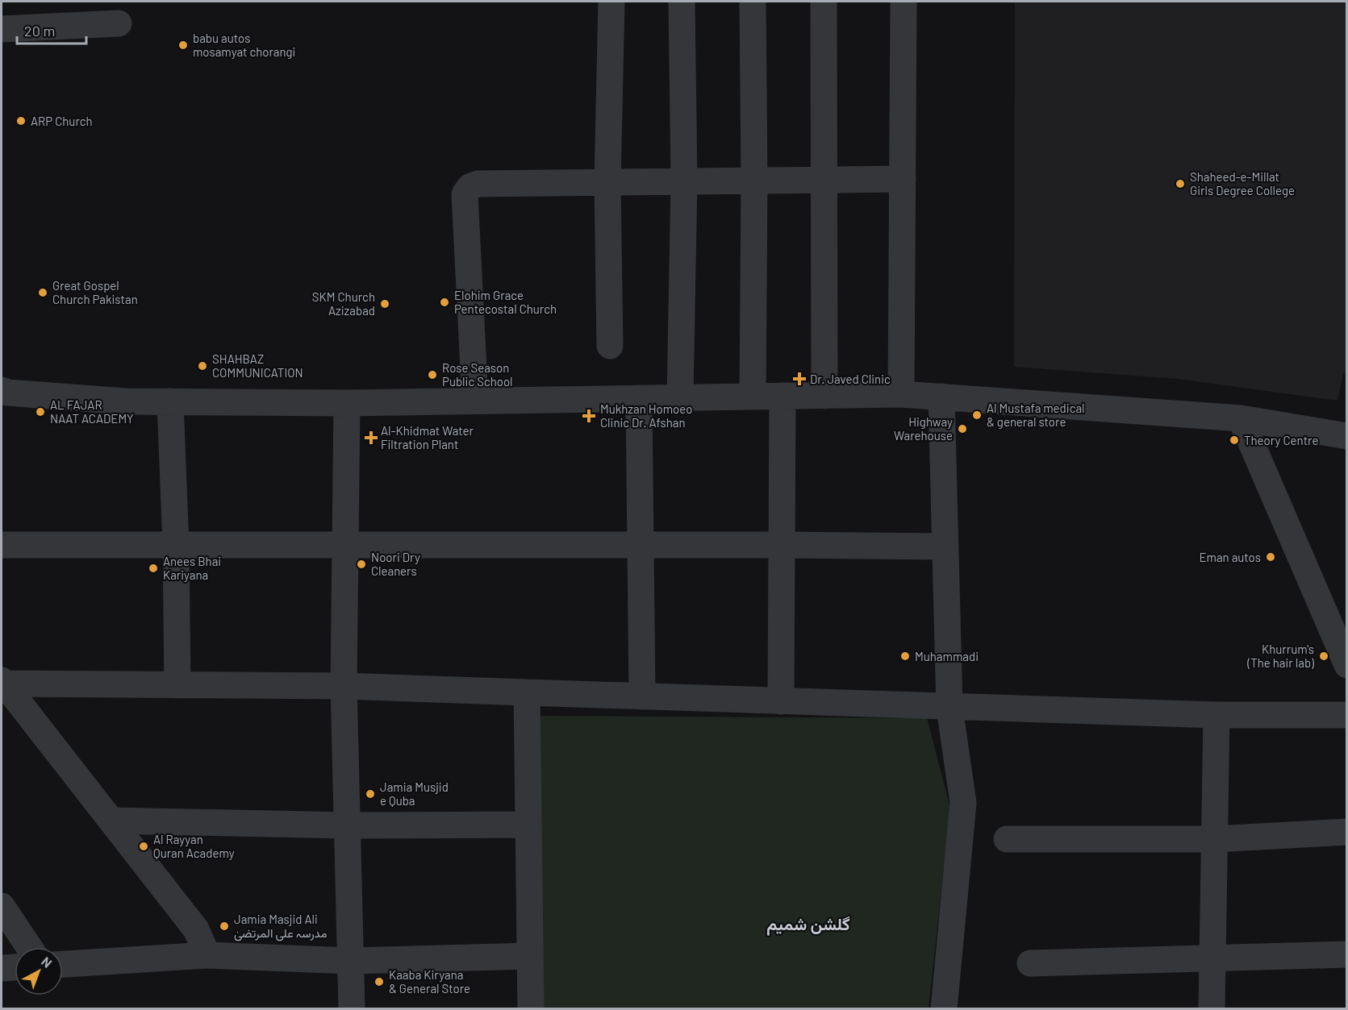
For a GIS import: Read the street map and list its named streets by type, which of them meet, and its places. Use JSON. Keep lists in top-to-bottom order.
{
  "districts": ["گلشن شمیم"],
  "places": {
    "other": [
      "babu autos mosamyat chorangi",
      "ARP Church",
      "Shaheed-e-Millat Girls Degree College",
      "Great Gospel Church Pakistan",
      "Elohim Grace Pentecostal Church",
      "SKM Church Azizabad",
      "SHAHBAZ COMMUNICATION",
      "Rose Season Public School",
      "AL FAJAR NAAT ACADEMY",
      "Al Mustafa medical & general store",
      "Highway Warehouse",
      "Theory Centre",
      "Eman autos",
      "Noori Dry Cleaners",
      "Anees Bhai Kariyana",
      "Muhammadi",
      "Khurrum's (The hair lab)",
      "Jamia Musjid e Quba",
      "Al Rayyan Quran Academy",
      "Jamia Masjid Ali مدرسہ علی المرتضیٰ",
      "Kaaba Kiryana & General Store"
    ],
    "health": ["Dr. Javed Clinic", "Mukhzan Homoeo Clinic Dr. Afshan", "Al-Khidmat Water Filtration Plant"]
  },
  "scale_bar": "20 m",
  "north": "top right"
}
